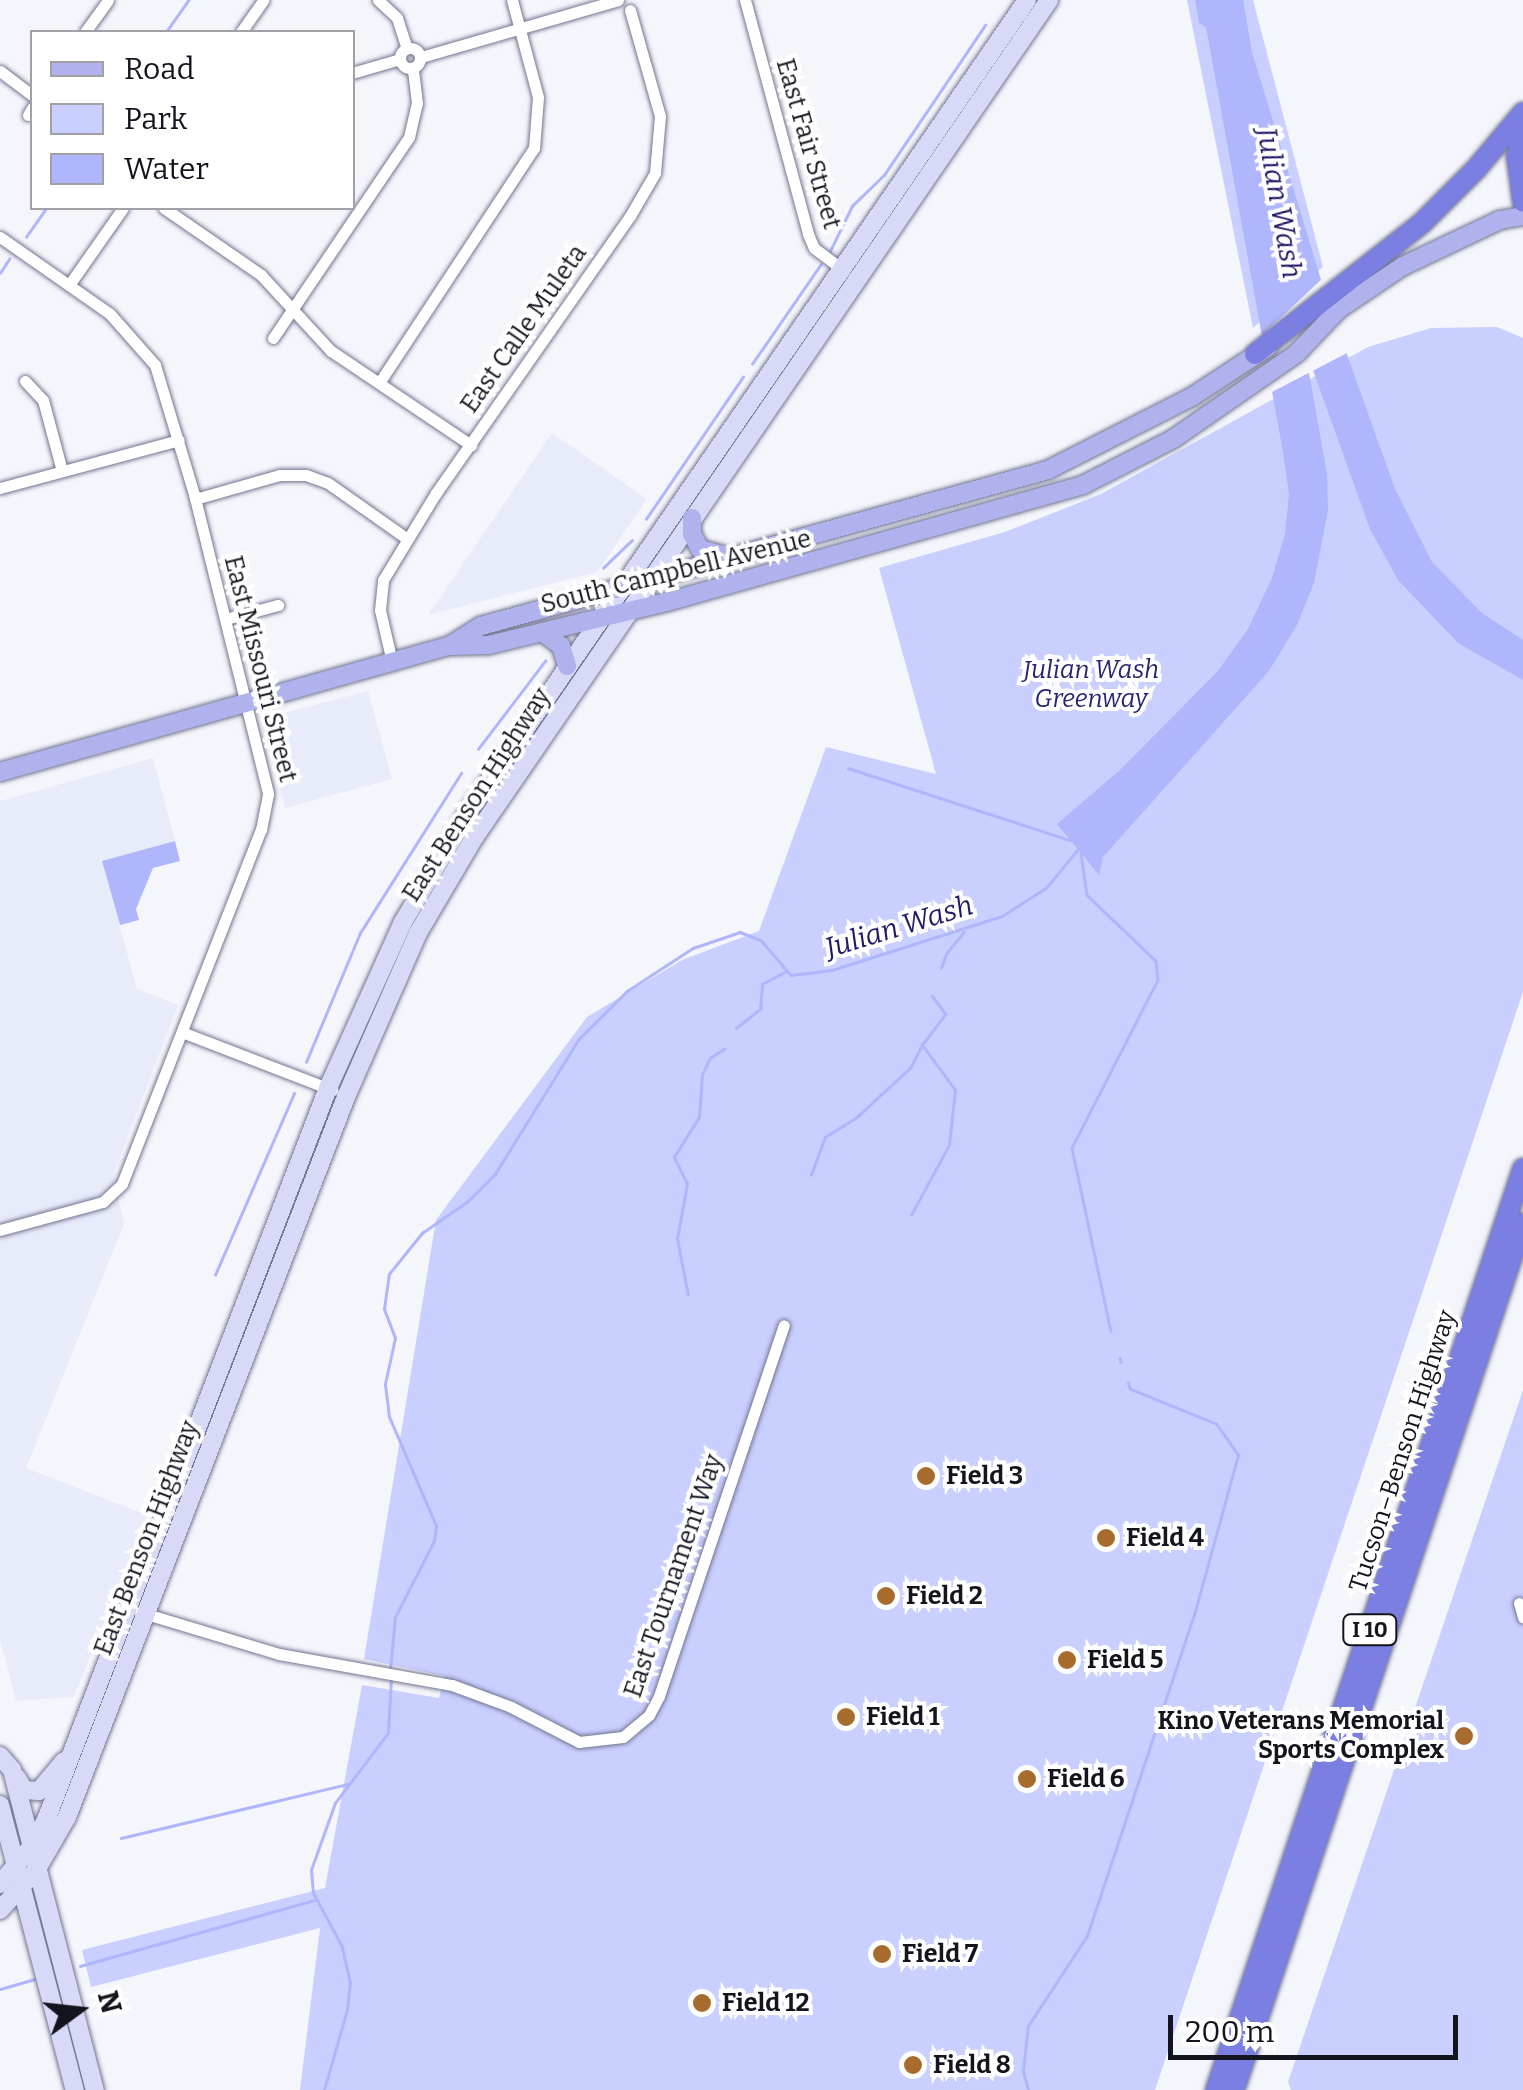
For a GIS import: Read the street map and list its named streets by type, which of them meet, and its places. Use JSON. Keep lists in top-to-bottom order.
{
  "streets": {
    "highway": ["Tucson–Benson Highway", "I 10"],
    "main road": ["South Campbell Avenue", "East Benson Highway"],
    "street": [
      "East Fair Street",
      "East Calle Muleta",
      "East Missouri Street",
      "East Tournament Way"
    ]
  },
  "crossings": [
    ["East Fair Street", "East Benson Highway"],
    ["East Calle Muleta", "South Campbell Avenue"],
    ["South Campbell Avenue", "East Missouri Street"],
    ["South Campbell Avenue", "East Benson Highway"],
    ["East Benson Highway", "East Tournament Way"]
  ],
  "water": ["Julian Wash"],
  "parks": ["Julian Wash Greenway"],
  "places": [
    "Field 3",
    "Field 4",
    "Field 2",
    "Field 5",
    "Field 1",
    "Kino Veterans Memorial Sports Complex",
    "Field 6",
    "Field 7",
    "Field 12",
    "Field 8"
  ],
  "legend": ["Road", "Park", "Water"],
  "scale_bar": "200 m",
  "north": "right"
}
